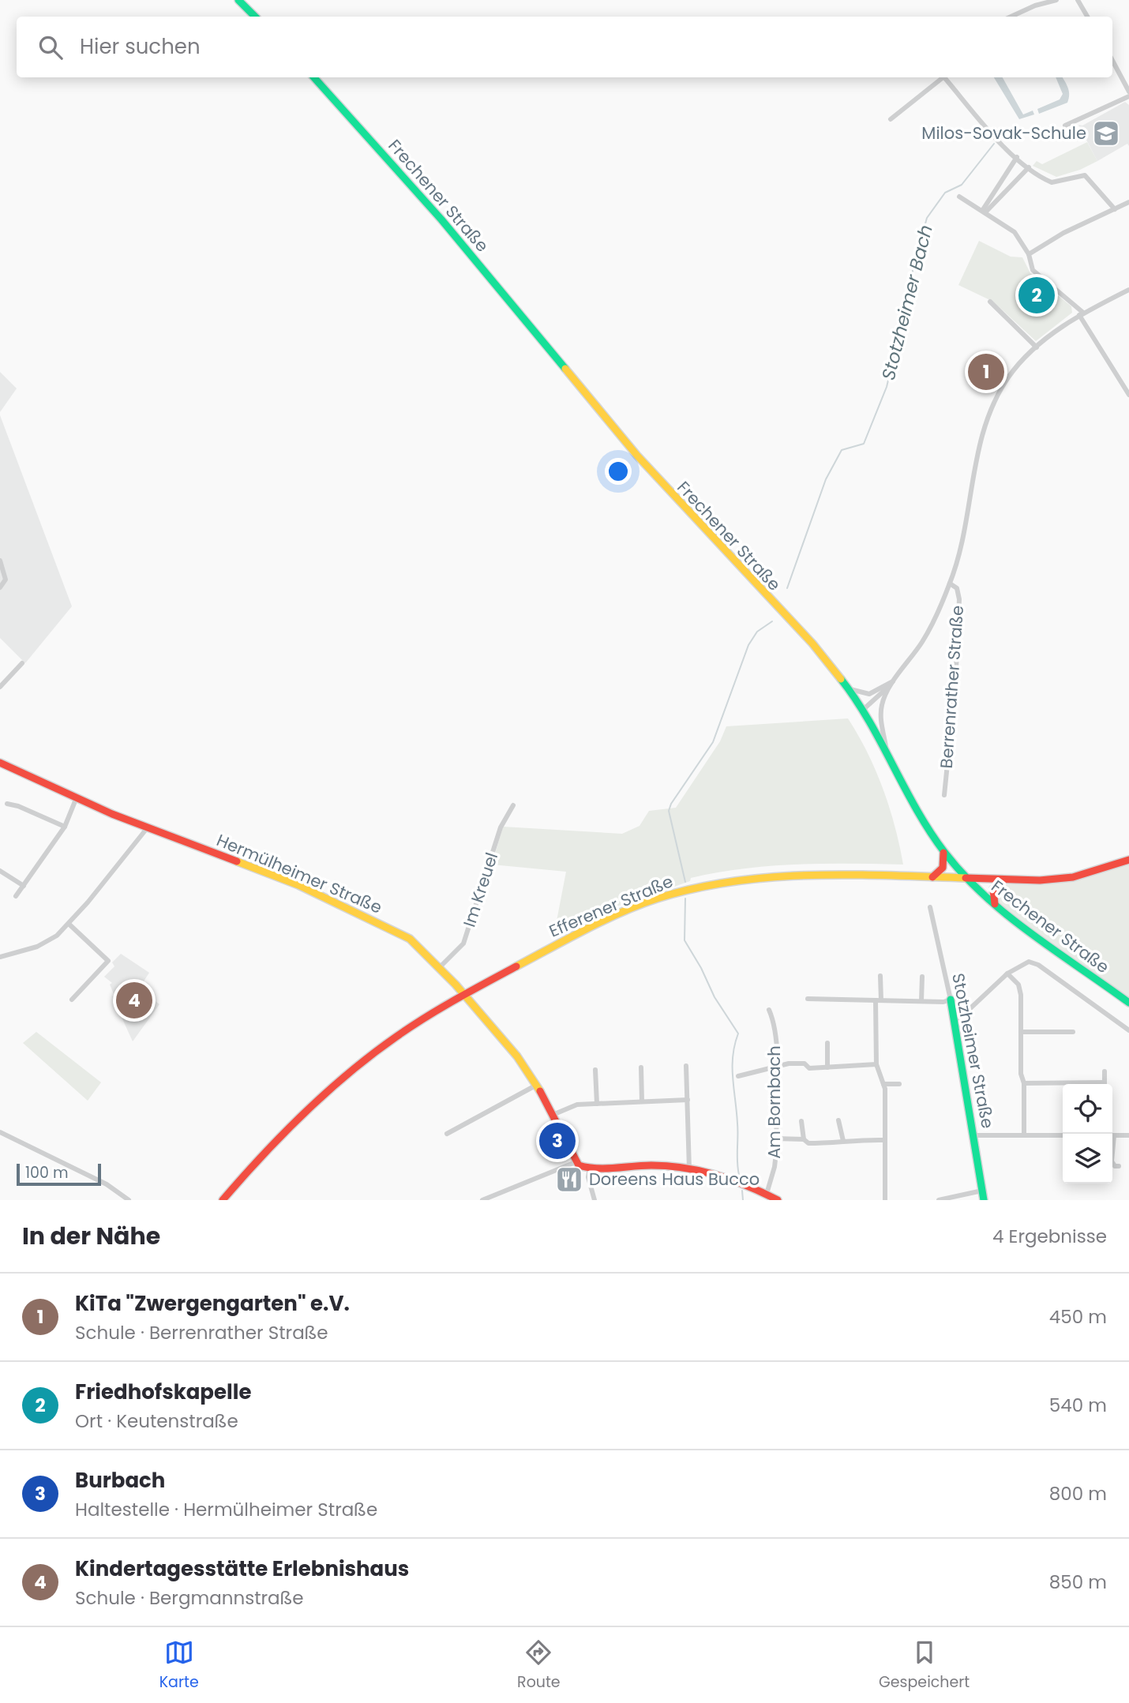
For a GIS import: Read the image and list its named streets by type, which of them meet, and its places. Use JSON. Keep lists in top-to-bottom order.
{
  "streets": {
    "street": [
      "Frechener Straße",
      "Berrenrather Straße",
      "Hermülheimer Straße",
      "Im Kreuel",
      "Efferener Straße",
      "Stotzheimer Straße",
      "Am Bornbach"
    ]
  },
  "crossings": [
    ["Frechener Straße", "Berrenrather Straße"],
    ["Frechener Straße", "Efferener Straße"],
    ["Hermülheimer Straße", "Im Kreuel"],
    ["Hermülheimer Straße", "Efferener Straße"]
  ],
  "water": ["Stotzheimer Bach"],
  "places": {
    "school or university": ["Milos-Sovak-Schule"],
    "restaurant": ["Doreens Haus Bucco"]
  },
  "scale_bar": "100 m",
  "page": {
    "search": "Hier suchen",
    "pins": [
      "2",
      "1",
      "4",
      "3"
    ],
    "scale": "100 m",
    "heading": ["In der Nähe", "4 Ergebnisse"],
    "list": [
      {
        "mark": "1",
        "name": "KiTa \"Zwergengarten\" e.V.",
        "note": "Schule · Berrenrather Straße",
        "value": "450 m"
      },
      {
        "mark": "2",
        "name": "Friedhofskapelle",
        "note": "Ort · Keutenstraße",
        "value": "540 m"
      },
      {
        "mark": "3",
        "name": "Burbach",
        "note": "Haltestelle · Hermülheimer Straße",
        "value": "800 m"
      },
      {
        "mark": "4",
        "name": "Kindertagesstätte Erlebnishaus",
        "note": "Schule · Bergmannstraße",
        "value": "850 m"
      }
    ],
    "nav": ["Karte", "Route", "Gespeichert"]
  }
}
